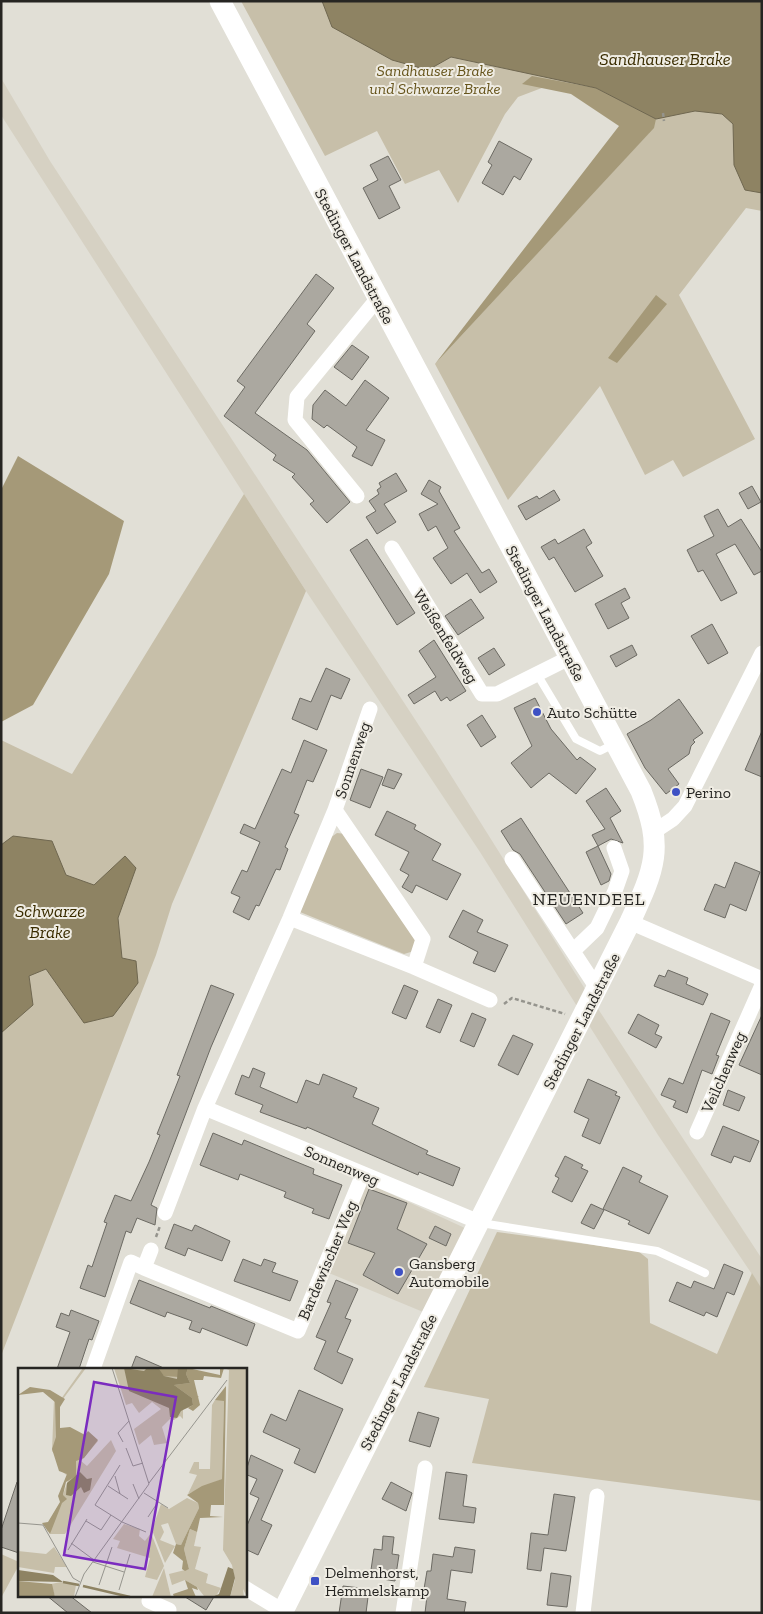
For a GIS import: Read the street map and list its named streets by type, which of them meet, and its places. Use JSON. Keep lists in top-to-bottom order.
{
  "streets": {
    "main road": ["Stedinger Landstraße"],
    "street": [
      "Weißenfeldweg",
      "Sonnenweg",
      "Veilchenweg",
      "Bardewischer Weg"
    ]
  },
  "crossings": [
    ["Stedinger Landstraße", "Weißenfeldweg"],
    ["Stedinger Landstraße", "Sonnenweg"],
    ["Sonnenweg", "Bardewischer Weg"]
  ],
  "districts": ["NEUENDEEL"],
  "water": ["Sandhauser Brake", "Schwarze Brake"],
  "parks": ["Sandhauser Brake und Schwarze Brake"],
  "places": {
    "other": ["Auto Schütte", "Perino", "Gansberg Automobile"],
    "transit": ["Delmenhorst, Hemmelskamp"]
  }
}
